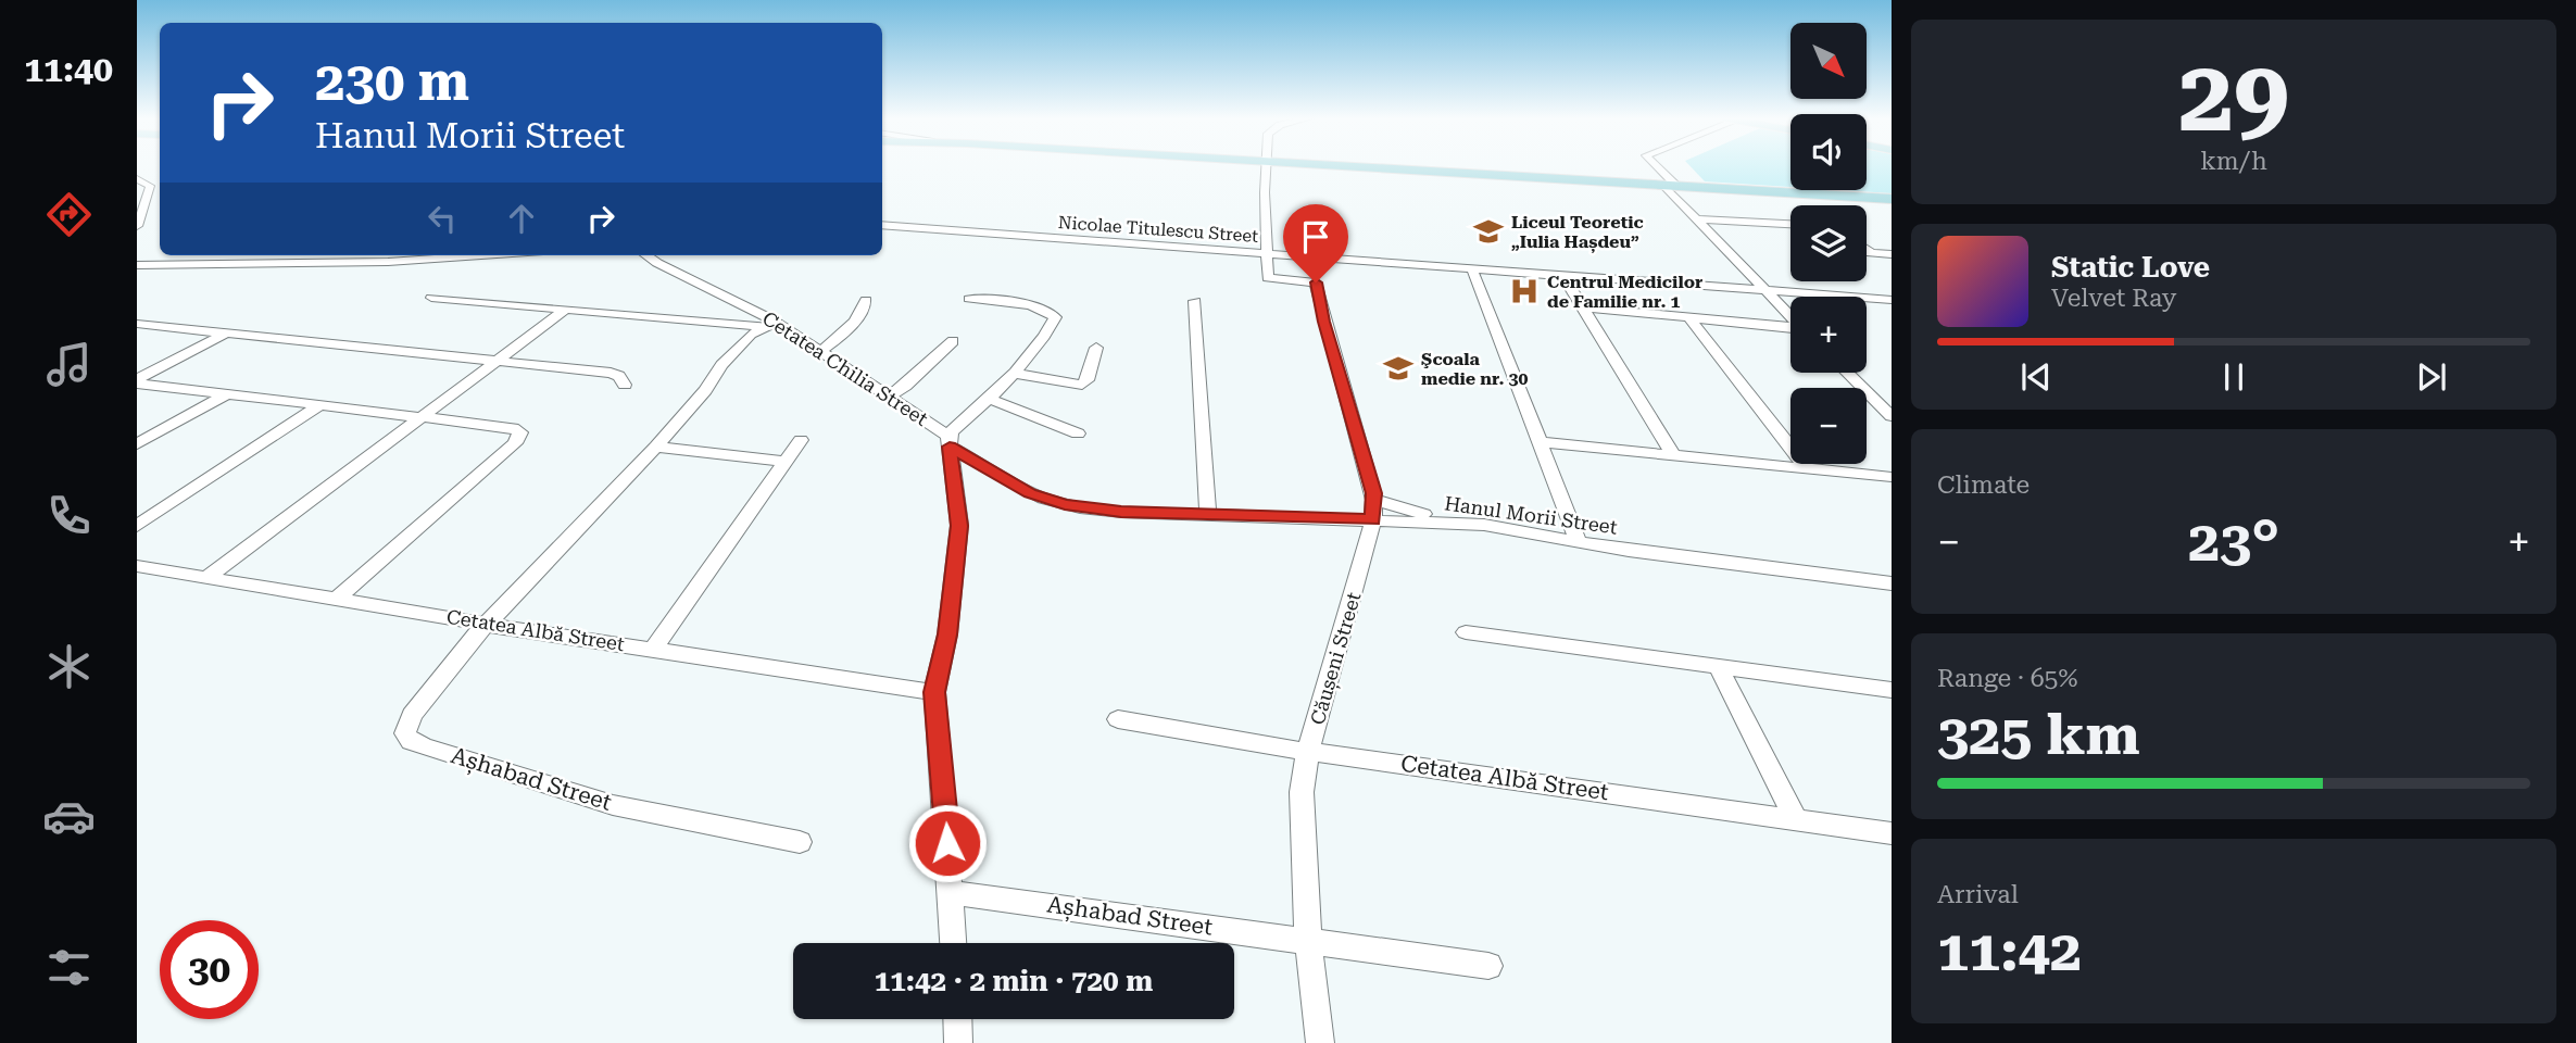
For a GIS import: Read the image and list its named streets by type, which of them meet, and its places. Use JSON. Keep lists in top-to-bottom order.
{
  "streets": {
    "street": [
      "Nicolae Titulescu Street",
      "Cetatea Chilia Street",
      "Hanul Morii Street",
      "Cetatea Albă Street",
      "Căușeni Street",
      "Așhabad Street"
    ]
  },
  "crossings": [
    ["Nicolae Titulescu Street", "Căușeni Street"],
    ["Cetatea Chilia Street", "Hanul Morii Street"],
    ["Hanul Morii Street", "Căușeni Street"],
    ["Cetatea Albă Street", "Căușeni Street"],
    ["Cetatea Albă Street", "Așhabad Street"],
    ["Căușeni Street", "Așhabad Street"]
  ],
  "places": {
    "school or university": ["Liceul Teoretic „Iulia Hașdeu”", "Şcoala medie nr. 30"],
    "hospital": ["Centrul Medicilor de Familie nr. 1"]
  },
  "north": "bottom right",
  "page": {
    "tabs": "11:40",
    "tile": [
      ["29", "km/h"],
      "Climate",
      ["Range · 65%", "325 km"],
      ["Arrival", "11:42"]
    ],
    "map_buttons": ["+", "−"],
    "turn": ["230 m", "Hanul Morii Street"],
    "song": ["Static Love", "Velvet Ray"],
    "heat": ["−", "23°", "+"],
    "limit": "30",
    "trip": "11:42 · 2 min · 720 m"
  }
}
